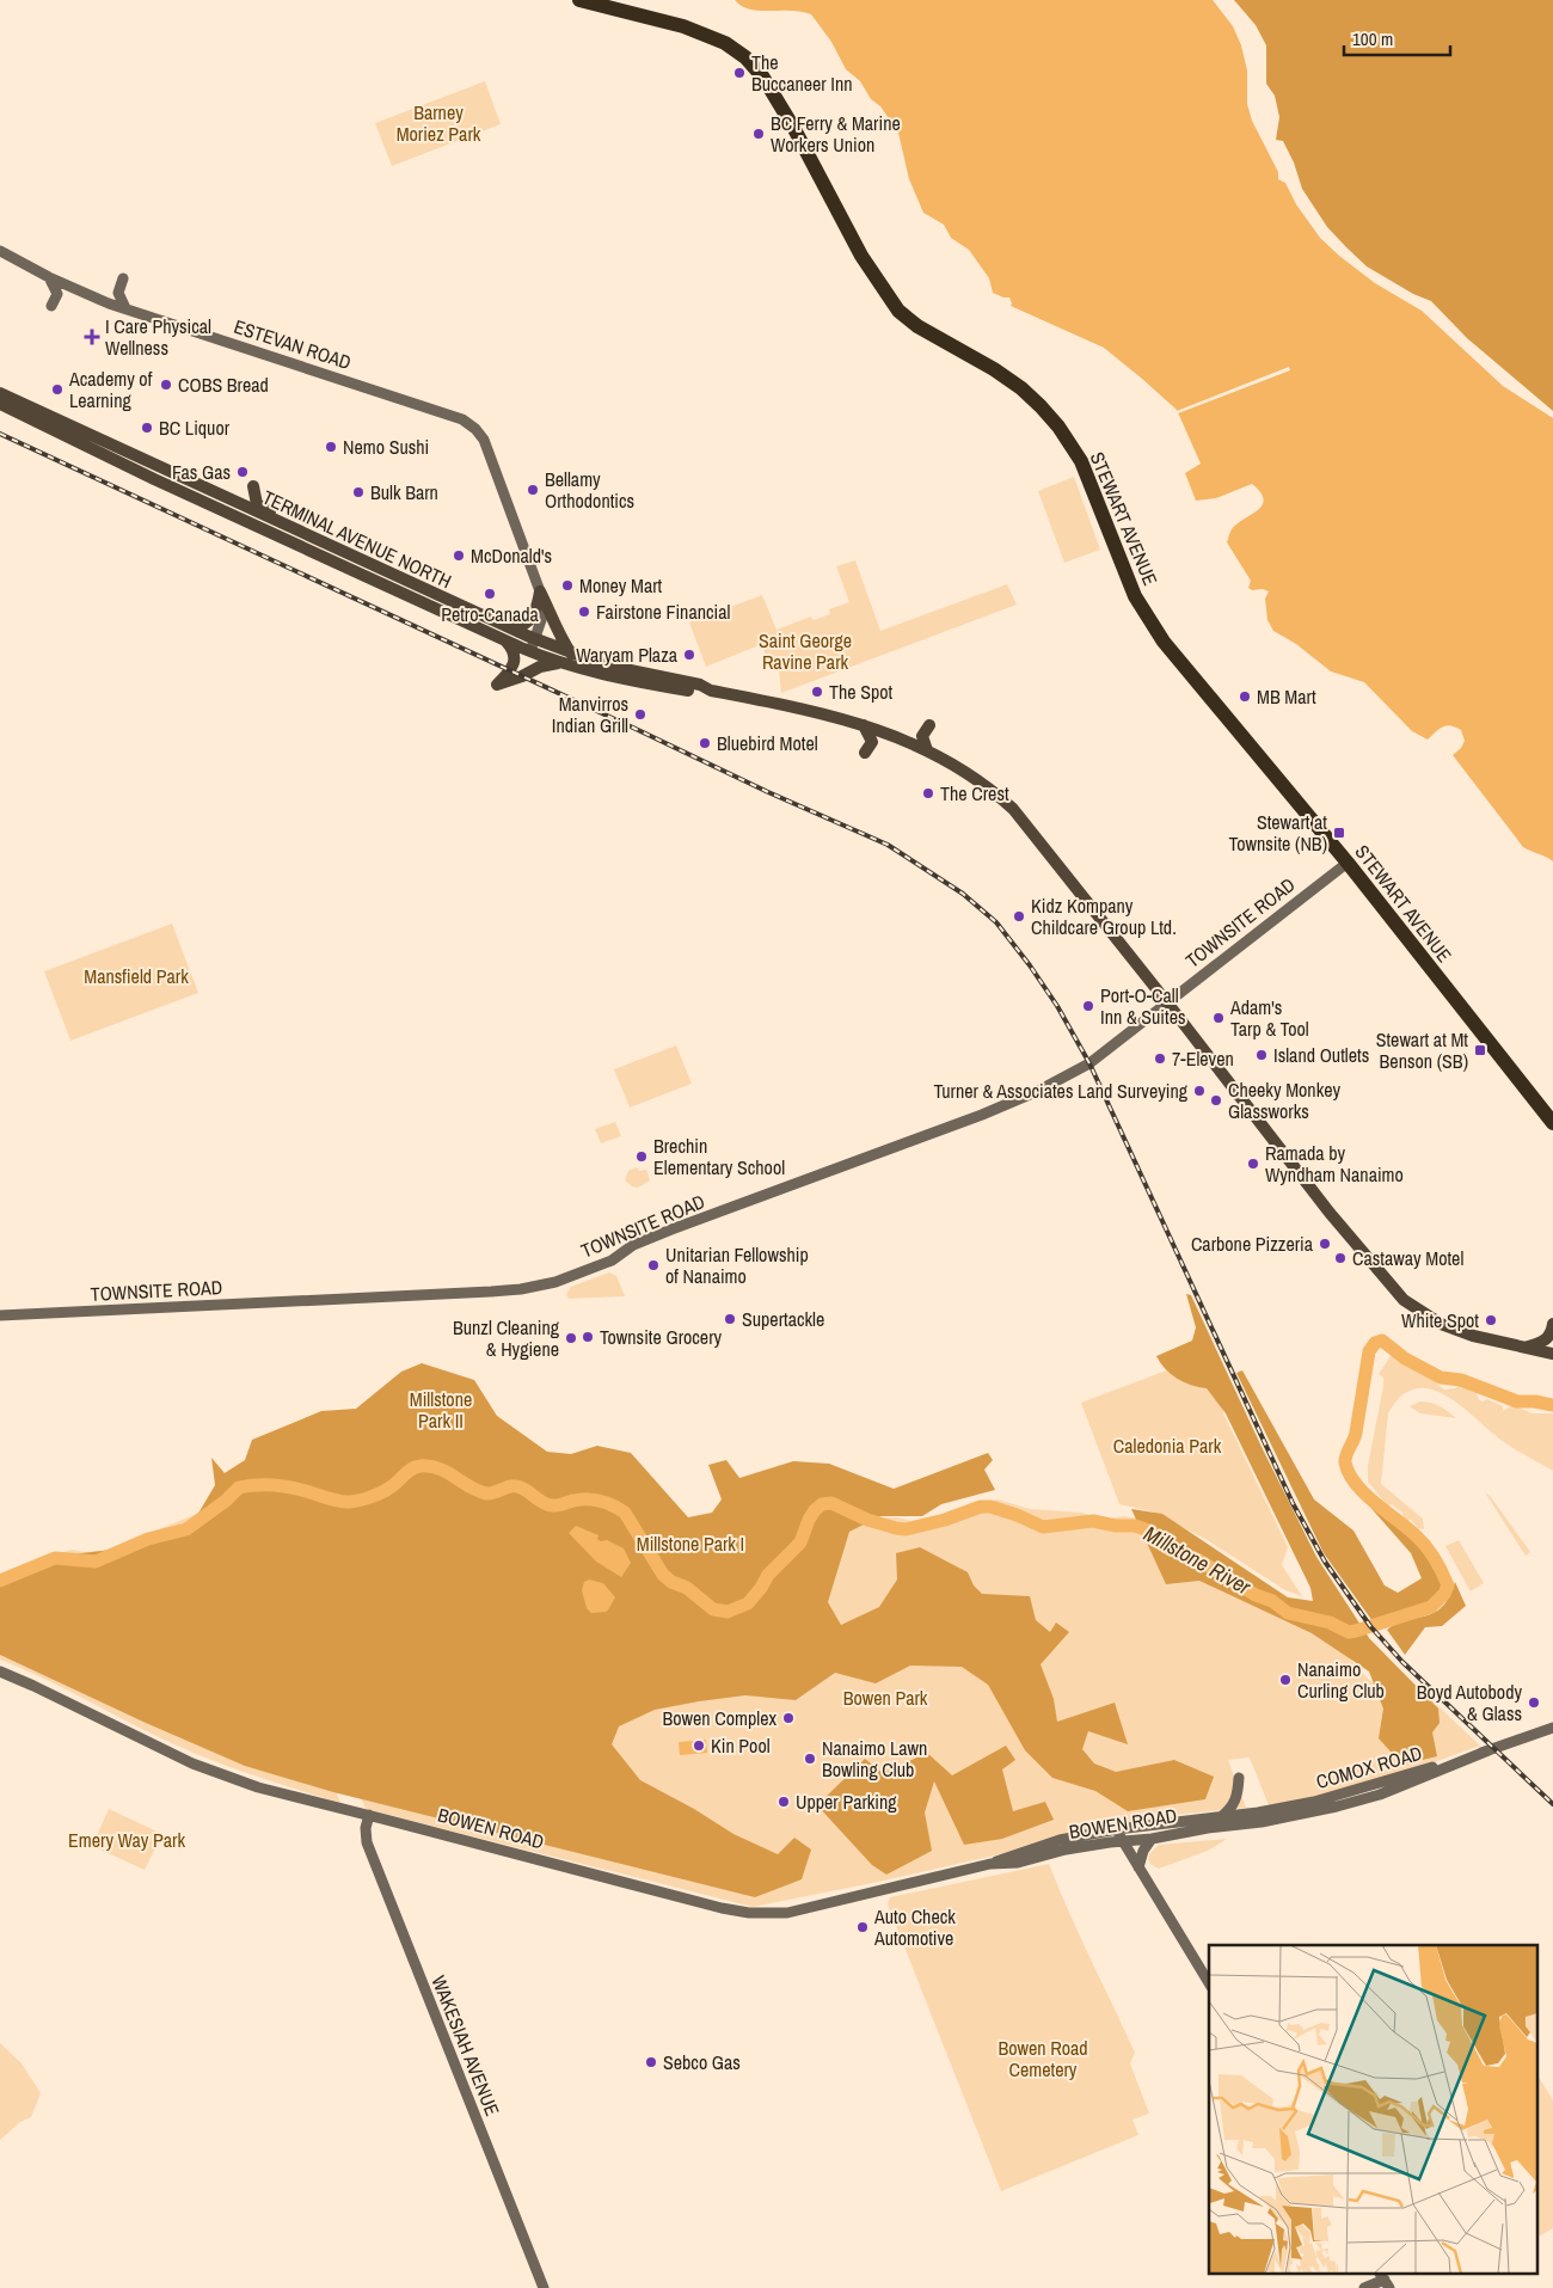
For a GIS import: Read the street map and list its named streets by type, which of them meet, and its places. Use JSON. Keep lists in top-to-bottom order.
{
  "streets": {
    "highway": ["STEWART AVENUE"],
    "main road": [
      "ESTEVAN ROAD",
      "TERMINAL AVENUE NORTH",
      "TOWNSITE ROAD",
      "COMOX ROAD",
      "BOWEN ROAD",
      "WAKESIAH AVENUE"
    ]
  },
  "crossings": [
    ["STEWART AVENUE", "TOWNSITE ROAD"],
    ["TERMINAL AVENUE NORTH", "TOWNSITE ROAD"],
    ["COMOX ROAD", "BOWEN ROAD"],
    ["BOWEN ROAD", "WAKESIAH AVENUE"]
  ],
  "water": ["Millstone River"],
  "parks": [
    "Barney Moriez Park",
    "Saint George Ravine Park",
    "Mansfield Park",
    "Millstone Park II",
    "Caledonia Park",
    "Millstone Park I",
    "Bowen Park",
    "Emery Way Park",
    "Bowen Road Cemetery"
  ],
  "places": {
    "other": [
      "The Buccaneer Inn",
      "BC Ferry & Marine Workers Union",
      "COBS Bread",
      "Academy of Learning",
      "BC Liquor",
      "Nemo Sushi",
      "Fas Gas",
      "Bellamy Orthodontics",
      "Bulk Barn",
      "McDonald's",
      "Money Mart",
      "Petro-Canada",
      "Fairstone Financial",
      "Waryam Plaza",
      "The Spot",
      "MB Mart",
      "Manvirros Indian Grill",
      "Bluebird Motel",
      "The Crest",
      "Kidz Kompany Childcare Group Ltd.",
      "Port-O-Call Inn & Suites",
      "Adam's Tarp & Tool",
      "Island Outlets",
      "7-Eleven",
      "Turner & Associates Land Surveying",
      "Cheeky Monkey Glassworks",
      "Brechin Elementary School",
      "Ramada by Wyndham Nanaimo",
      "Carbone Pizzeria",
      "Castaway Motel",
      "Unitarian Fellowship of Nanaimo",
      "Supertackle",
      "White Spot",
      "Townsite Grocery",
      "Bunzl Cleaning & Hygiene",
      "Nanaimo Curling Club",
      "Boyd Autobody & Glass",
      "Bowen Complex",
      "Kin Pool",
      "Nanaimo Lawn Bowling Club",
      "Upper Parking",
      "Auto Check Automotive",
      "Sebco Gas"
    ],
    "health": ["I Care Physical Wellness"],
    "transit": ["Stewart at Townsite (NB)", "Stewart at Mt Benson (SB)"]
  },
  "scale_bar": "100 m"
}
